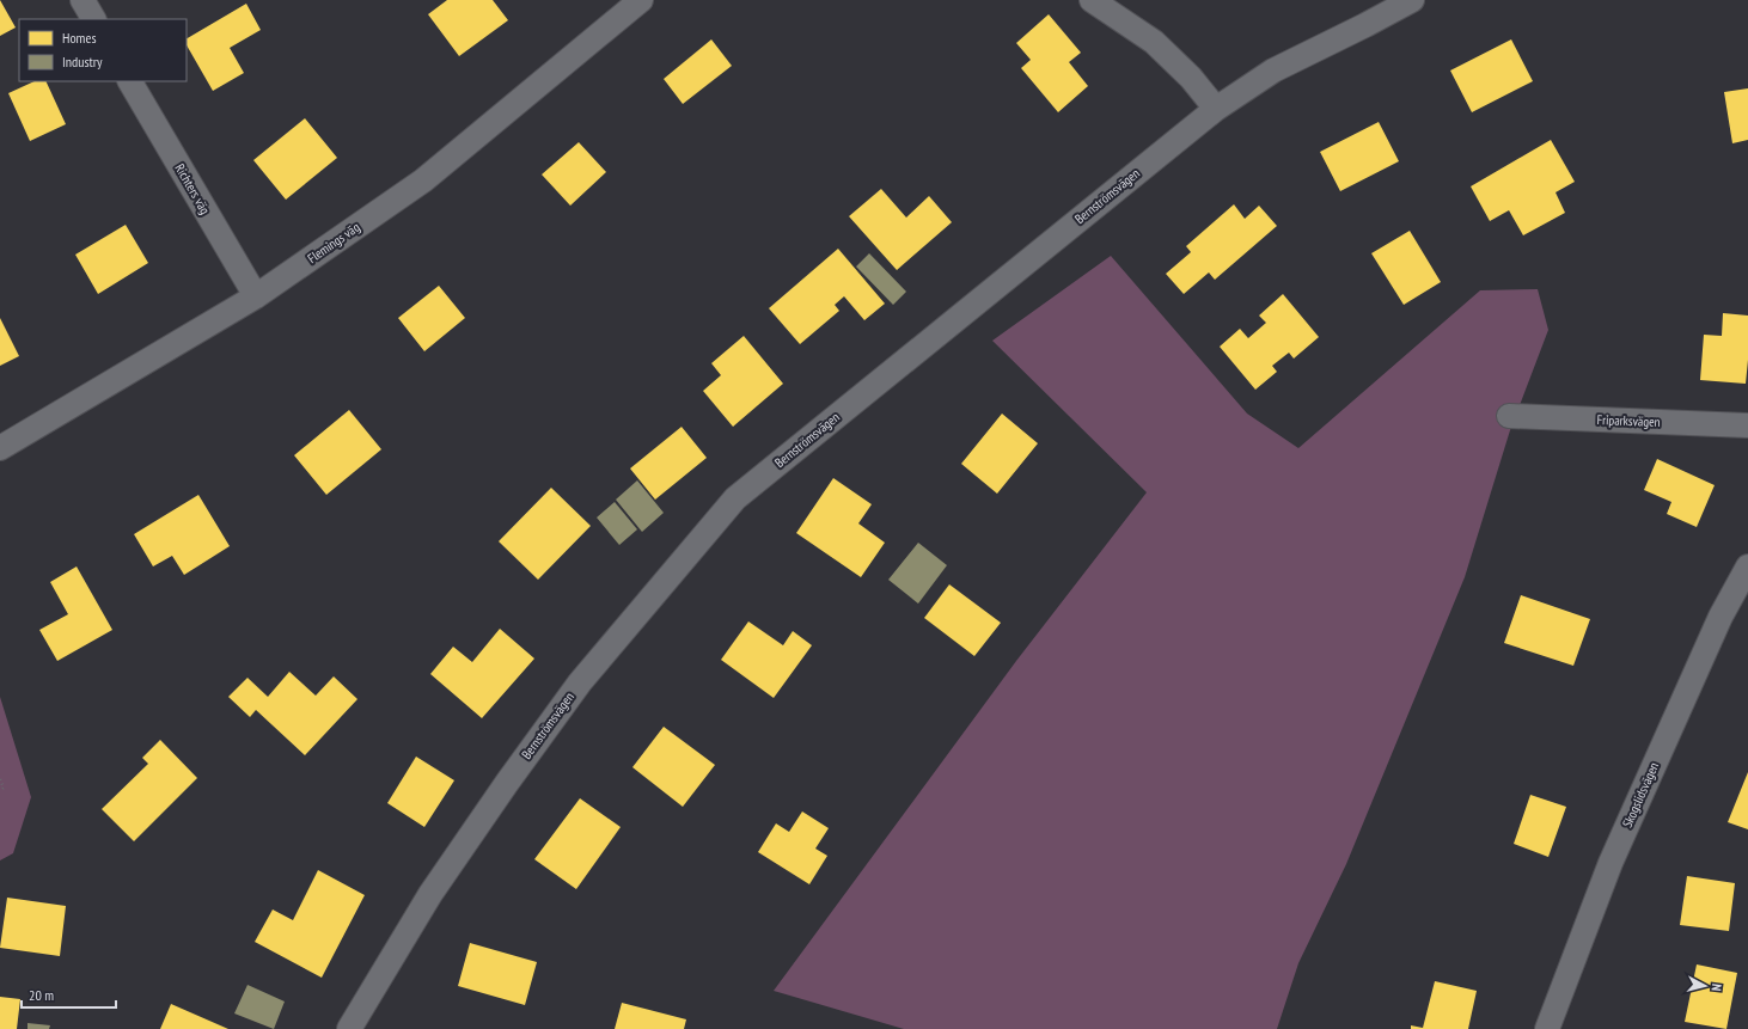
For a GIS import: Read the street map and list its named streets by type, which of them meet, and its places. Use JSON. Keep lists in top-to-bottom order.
{
  "streets": {
    "street": [
      "Richters väg",
      "Bernströmsvägen",
      "Flemings väg",
      "Friparksvägen",
      "Skogslidsvägen"
    ]
  },
  "crossings": [
    ["Richters väg", "Flemings väg"]
  ],
  "legend": ["Homes", "Industry"],
  "scale_bar": "20 m",
  "north": "right"
}
